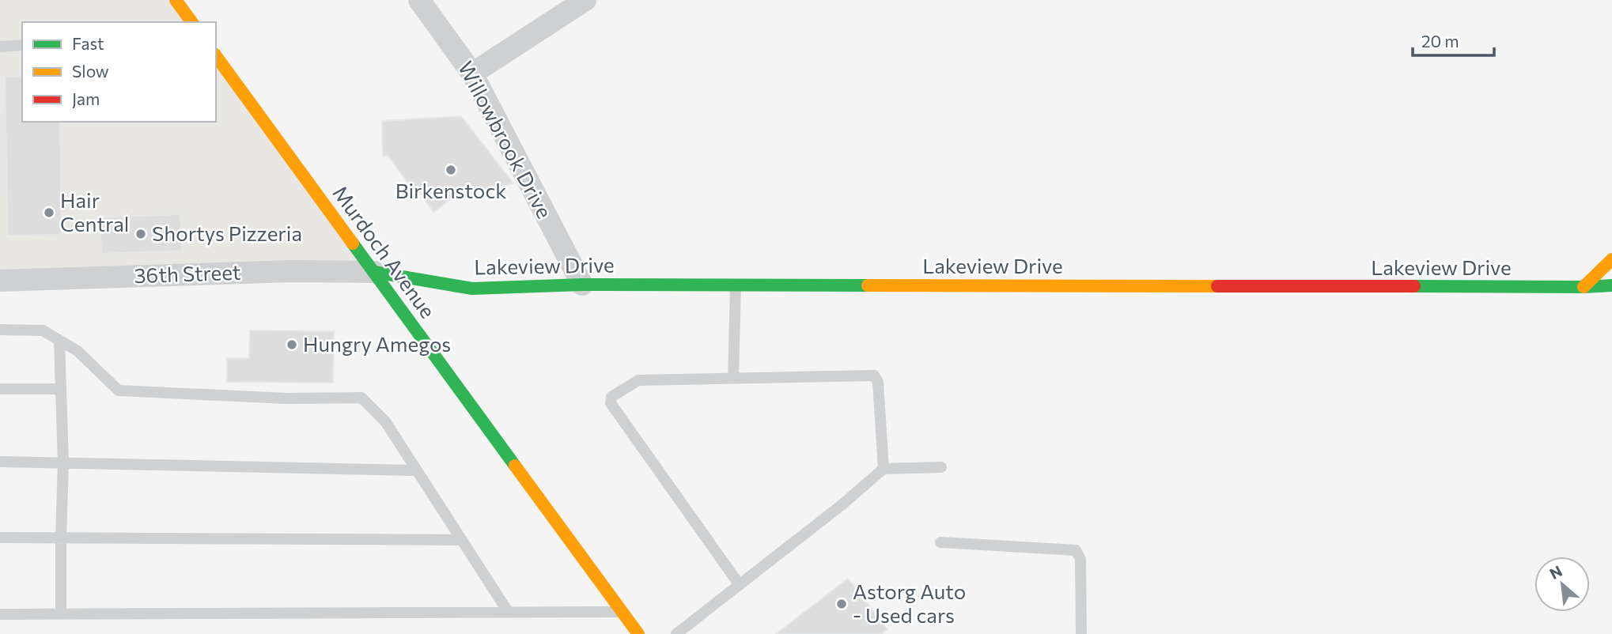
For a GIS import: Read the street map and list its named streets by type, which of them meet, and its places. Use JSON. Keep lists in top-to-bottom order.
{
  "streets": {
    "street": [
      "Willowbrook Drive",
      "Murdoch Avenue",
      "Lakeview Drive",
      "36th Street"
    ]
  },
  "crossings": [
    ["Willowbrook Drive", "Lakeview Drive"],
    ["Murdoch Avenue", "Lakeview Drive"],
    ["Murdoch Avenue", "36th Street"],
    ["Lakeview Drive", "36th Street"]
  ],
  "places": [
    "Birkenstock",
    "Hair Central",
    "Shortys Pizzeria",
    "Hungry Amegos",
    "Astorg Auto - Used cars"
  ],
  "legend": ["Fast", "Slow", "Jam"],
  "scale_bar": "20 m",
  "north": "top left"
}
